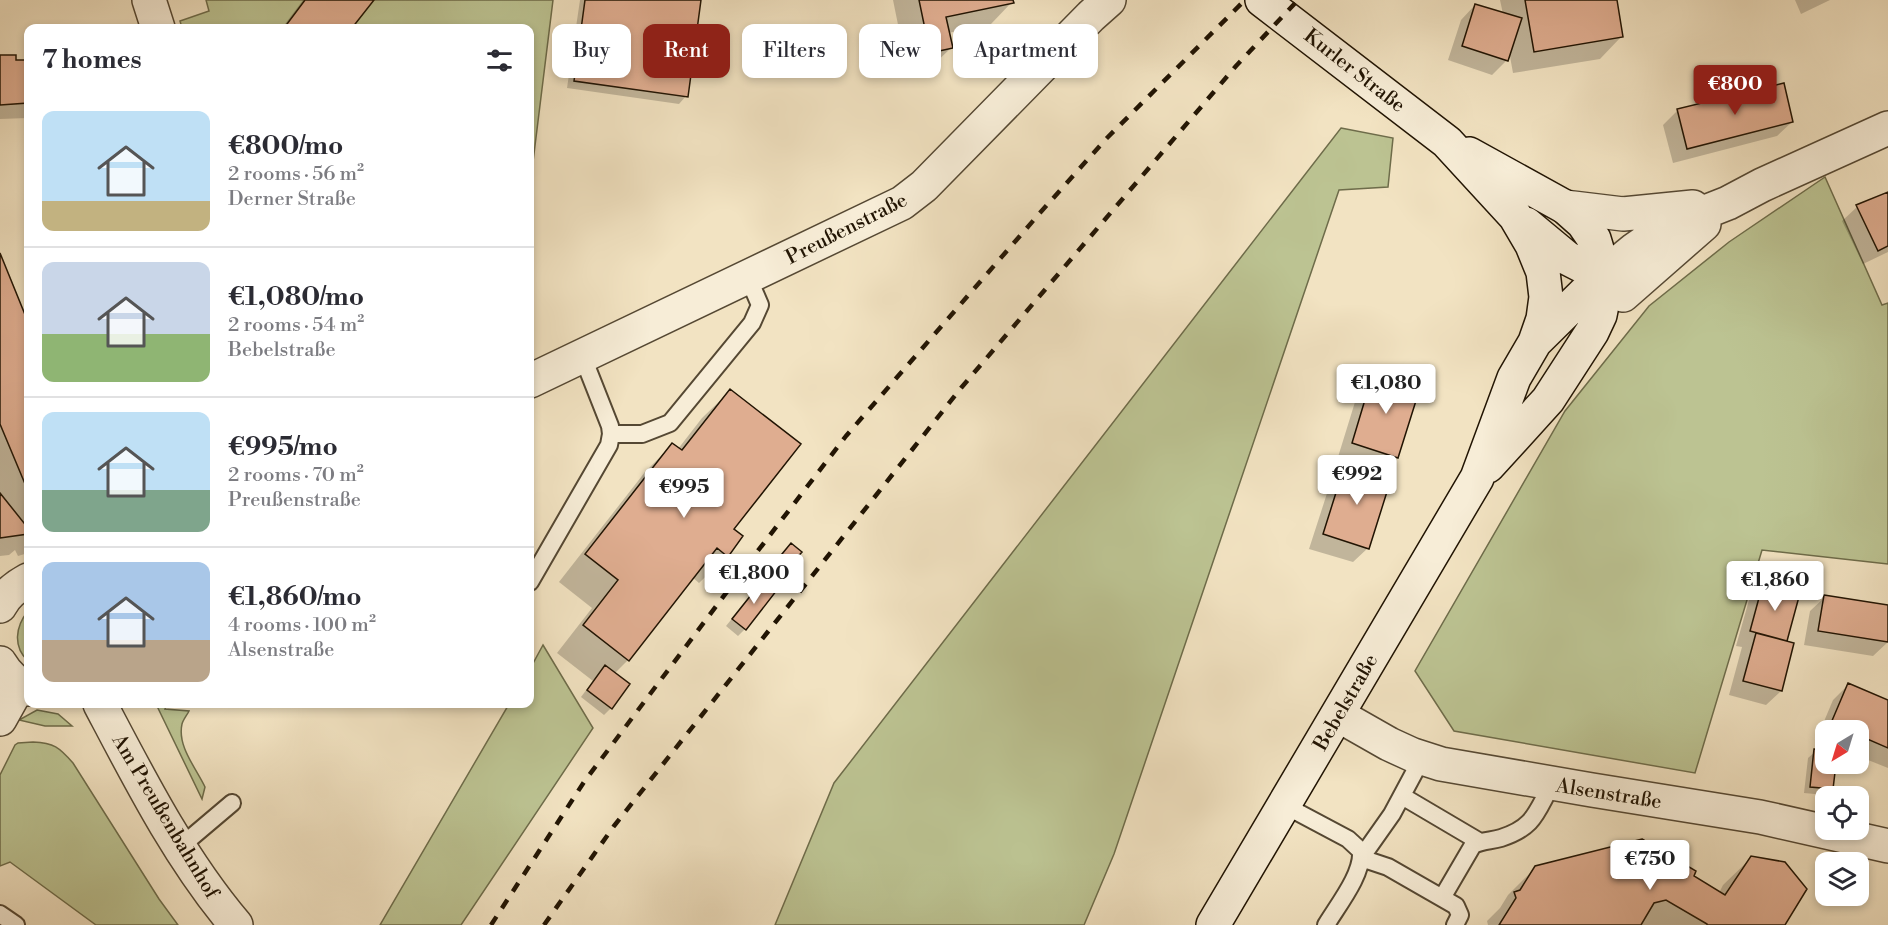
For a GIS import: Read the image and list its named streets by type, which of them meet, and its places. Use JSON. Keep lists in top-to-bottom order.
{
  "streets": {
    "street": [
      "Kurler Straße",
      "Preußenstraße",
      "Bebelstraße",
      "Alsenstraße",
      "Am Preußenbahnhof"
    ]
  },
  "crossings": [
    ["Kurler Straße", "Bebelstraße"],
    ["Bebelstraße", "Alsenstraße"]
  ],
  "north": "bottom left",
  "page": {
    "chip": [
      "Buy",
      "Rent",
      "Filters",
      "New",
      "Apartment"
    ],
    "heading": "7 homes",
    "price": [
      "€800",
      "€1,080",
      "€992",
      "€995",
      "€1,800",
      "€1,860",
      "€750"
    ],
    "list": [
      {
        "name": "€800/mo",
        "note": "2 rooms · 56 m² · Derner Straße"
      },
      {
        "name": "€1,080/mo",
        "note": "2 rooms · 54 m² · Bebelstraße"
      },
      {
        "name": "€995/mo",
        "note": "2 rooms · 70 m² · Preußenstraße"
      },
      {
        "name": "€1,860/mo",
        "note": "4 rooms · 100 m² · Alsenstraße"
      }
    ]
  }
}
